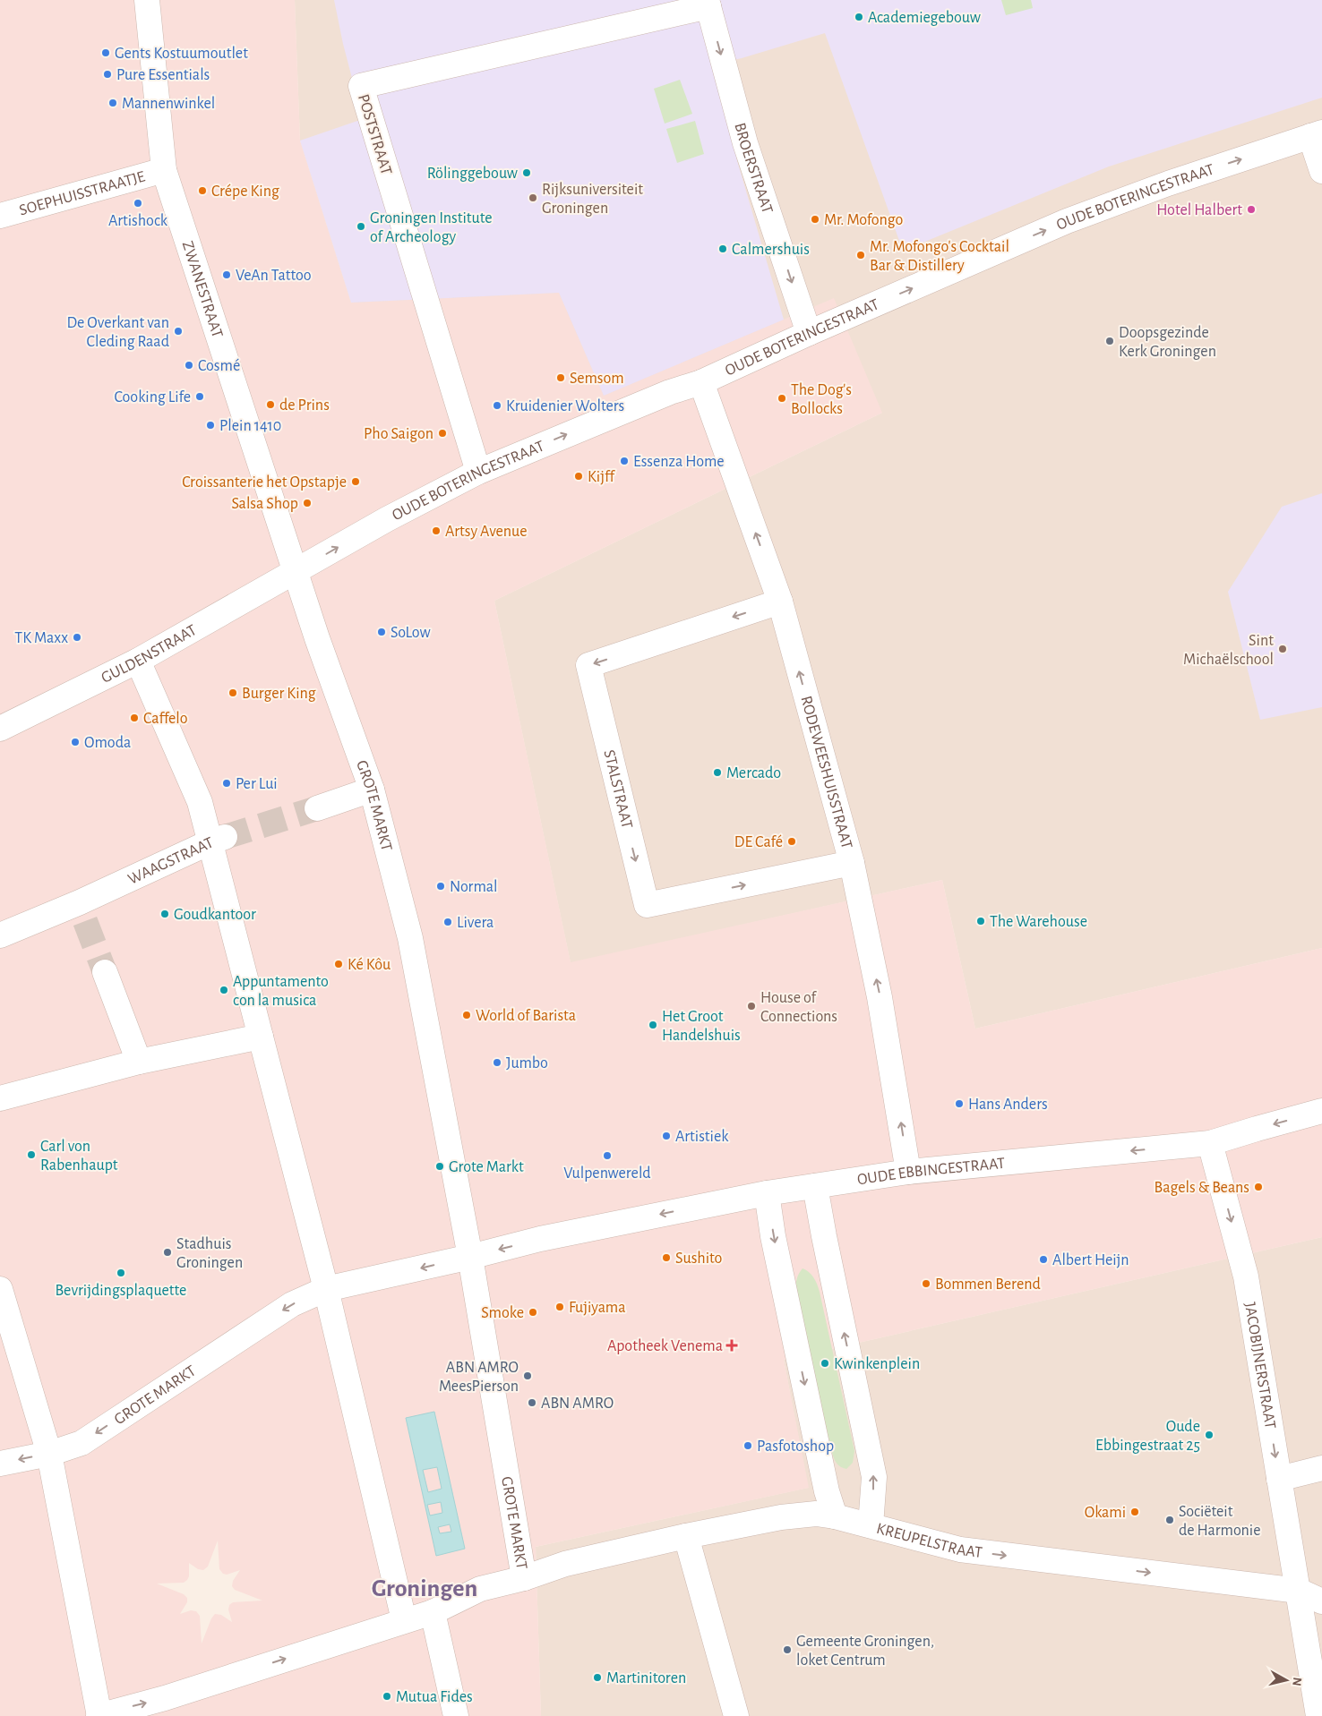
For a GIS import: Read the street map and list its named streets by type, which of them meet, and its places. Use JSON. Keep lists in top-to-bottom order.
{
  "streets": {
    "street": [
      "POSTSTRAAT",
      "BROERSTRAAT",
      "SOEPHUISSTRAATJE",
      "OUDE BOTERINGESTRAAT",
      "ZWANESTRAAT",
      "GULDENSTRAAT",
      "RODEWEESHUISSTRAAT",
      "STALSTRAAT",
      "GROTE MARKT",
      "WAAGSTRAAT",
      "OUDE EBBINGESTRAAT",
      "JACOBIJNERSTRAAT",
      "KREUPELSTRAAT"
    ]
  },
  "crossings": [
    ["POSTSTRAAT", "BROERSTRAAT"],
    ["POSTSTRAAT", "OUDE BOTERINGESTRAAT"],
    ["BROERSTRAAT", "OUDE BOTERINGESTRAAT"],
    ["SOEPHUISSTRAATJE", "ZWANESTRAAT"],
    ["OUDE BOTERINGESTRAAT", "ZWANESTRAAT"],
    ["OUDE BOTERINGESTRAAT", "GULDENSTRAAT"],
    ["OUDE BOTERINGESTRAAT", "RODEWEESHUISSTRAAT"],
    ["OUDE BOTERINGESTRAAT", "GROTE MARKT"],
    ["ZWANESTRAAT", "GULDENSTRAAT"],
    ["ZWANESTRAAT", "GROTE MARKT"],
    ["GULDENSTRAAT", "GROTE MARKT"],
    ["GULDENSTRAAT", "WAAGSTRAAT"],
    ["RODEWEESHUISSTRAAT", "STALSTRAAT"],
    ["RODEWEESHUISSTRAAT", "OUDE EBBINGESTRAAT"],
    ["GROTE MARKT", "OUDE EBBINGESTRAAT"],
    ["GROTE MARKT", "KREUPELSTRAAT"],
    ["OUDE EBBINGESTRAAT", "JACOBIJNERSTRAAT"],
    ["JACOBIJNERSTRAAT", "KREUPELSTRAAT"]
  ],
  "one_way": [
    "BROERSTRAAT",
    "OUDE BOTERINGESTRAAT",
    "RODEWEESHUISSTRAAT",
    "OUDE EBBINGESTRAAT",
    "JACOBIJNERSTRAAT",
    "KREUPELSTRAAT"
  ],
  "districts": ["Groningen"],
  "places": {
    "other": [
      "Academiegebouw",
      "Gents Kostuumoutlet",
      "Pure Essentials",
      "Mannenwinkel",
      "Rölinggebouw",
      "Crépe King",
      "Rijksuniversiteit Groningen",
      "Artishock",
      "Hotel Halbert",
      "Mr. Mofongo",
      "Groningen Institute of Archeology",
      "Calmershuis",
      "Mr. Mofongo's Cocktail Bar & Distillery",
      "VeAn Tattoo",
      "De Overkant van Cleding Raad",
      "Doopsgezinde Kerk Groningen",
      "Cosmé",
      "Semsom",
      "Cooking Life",
      "The Dog's Bollocks",
      "de Prins",
      "Kruidenier Wolters",
      "Plein 1410",
      "Pho Saigon",
      "Essenza Home",
      "Kijff",
      "Croissanterie het Opstapje",
      "Salsa Shop",
      "Artsy Avenue",
      "SoLow",
      "TK Maxx",
      "Sint Michaëlschool",
      "Burger King",
      "Caffelo",
      "Omoda",
      "Mercado",
      "Per Lui",
      "DE Café",
      "Normal",
      "Goudkantoor",
      "The Warehouse",
      "Livera",
      "Ké Kôu",
      "Appuntamento con la musica",
      "House of Connections",
      "World of Barista",
      "Het Groot Handelshuis",
      "Jumbo",
      "Hans Anders",
      "Artistiek",
      "Carl von Rabenhaupt",
      "Vulpenwereld",
      "Grote Markt",
      "Bagels & Beans",
      "Stadhuis Groningen",
      "Sushito",
      "Albert Heijn",
      "Bevrijdingsplaquette",
      "Bommen Berend",
      "Fujiyama",
      "Smoke",
      "Kwinkenplein",
      "ABN AMRO MeesPierson",
      "ABN AMRO",
      "Oude Ebbingestraat 25",
      "Pasfotoshop",
      "Okami",
      "Sociëteit de Harmonie",
      "Gemeente Groningen, loket Centrum",
      "Martinitoren",
      "Mutua Fides"
    ],
    "health": ["Apotheek Venema"]
  },
  "north": "right"
}
